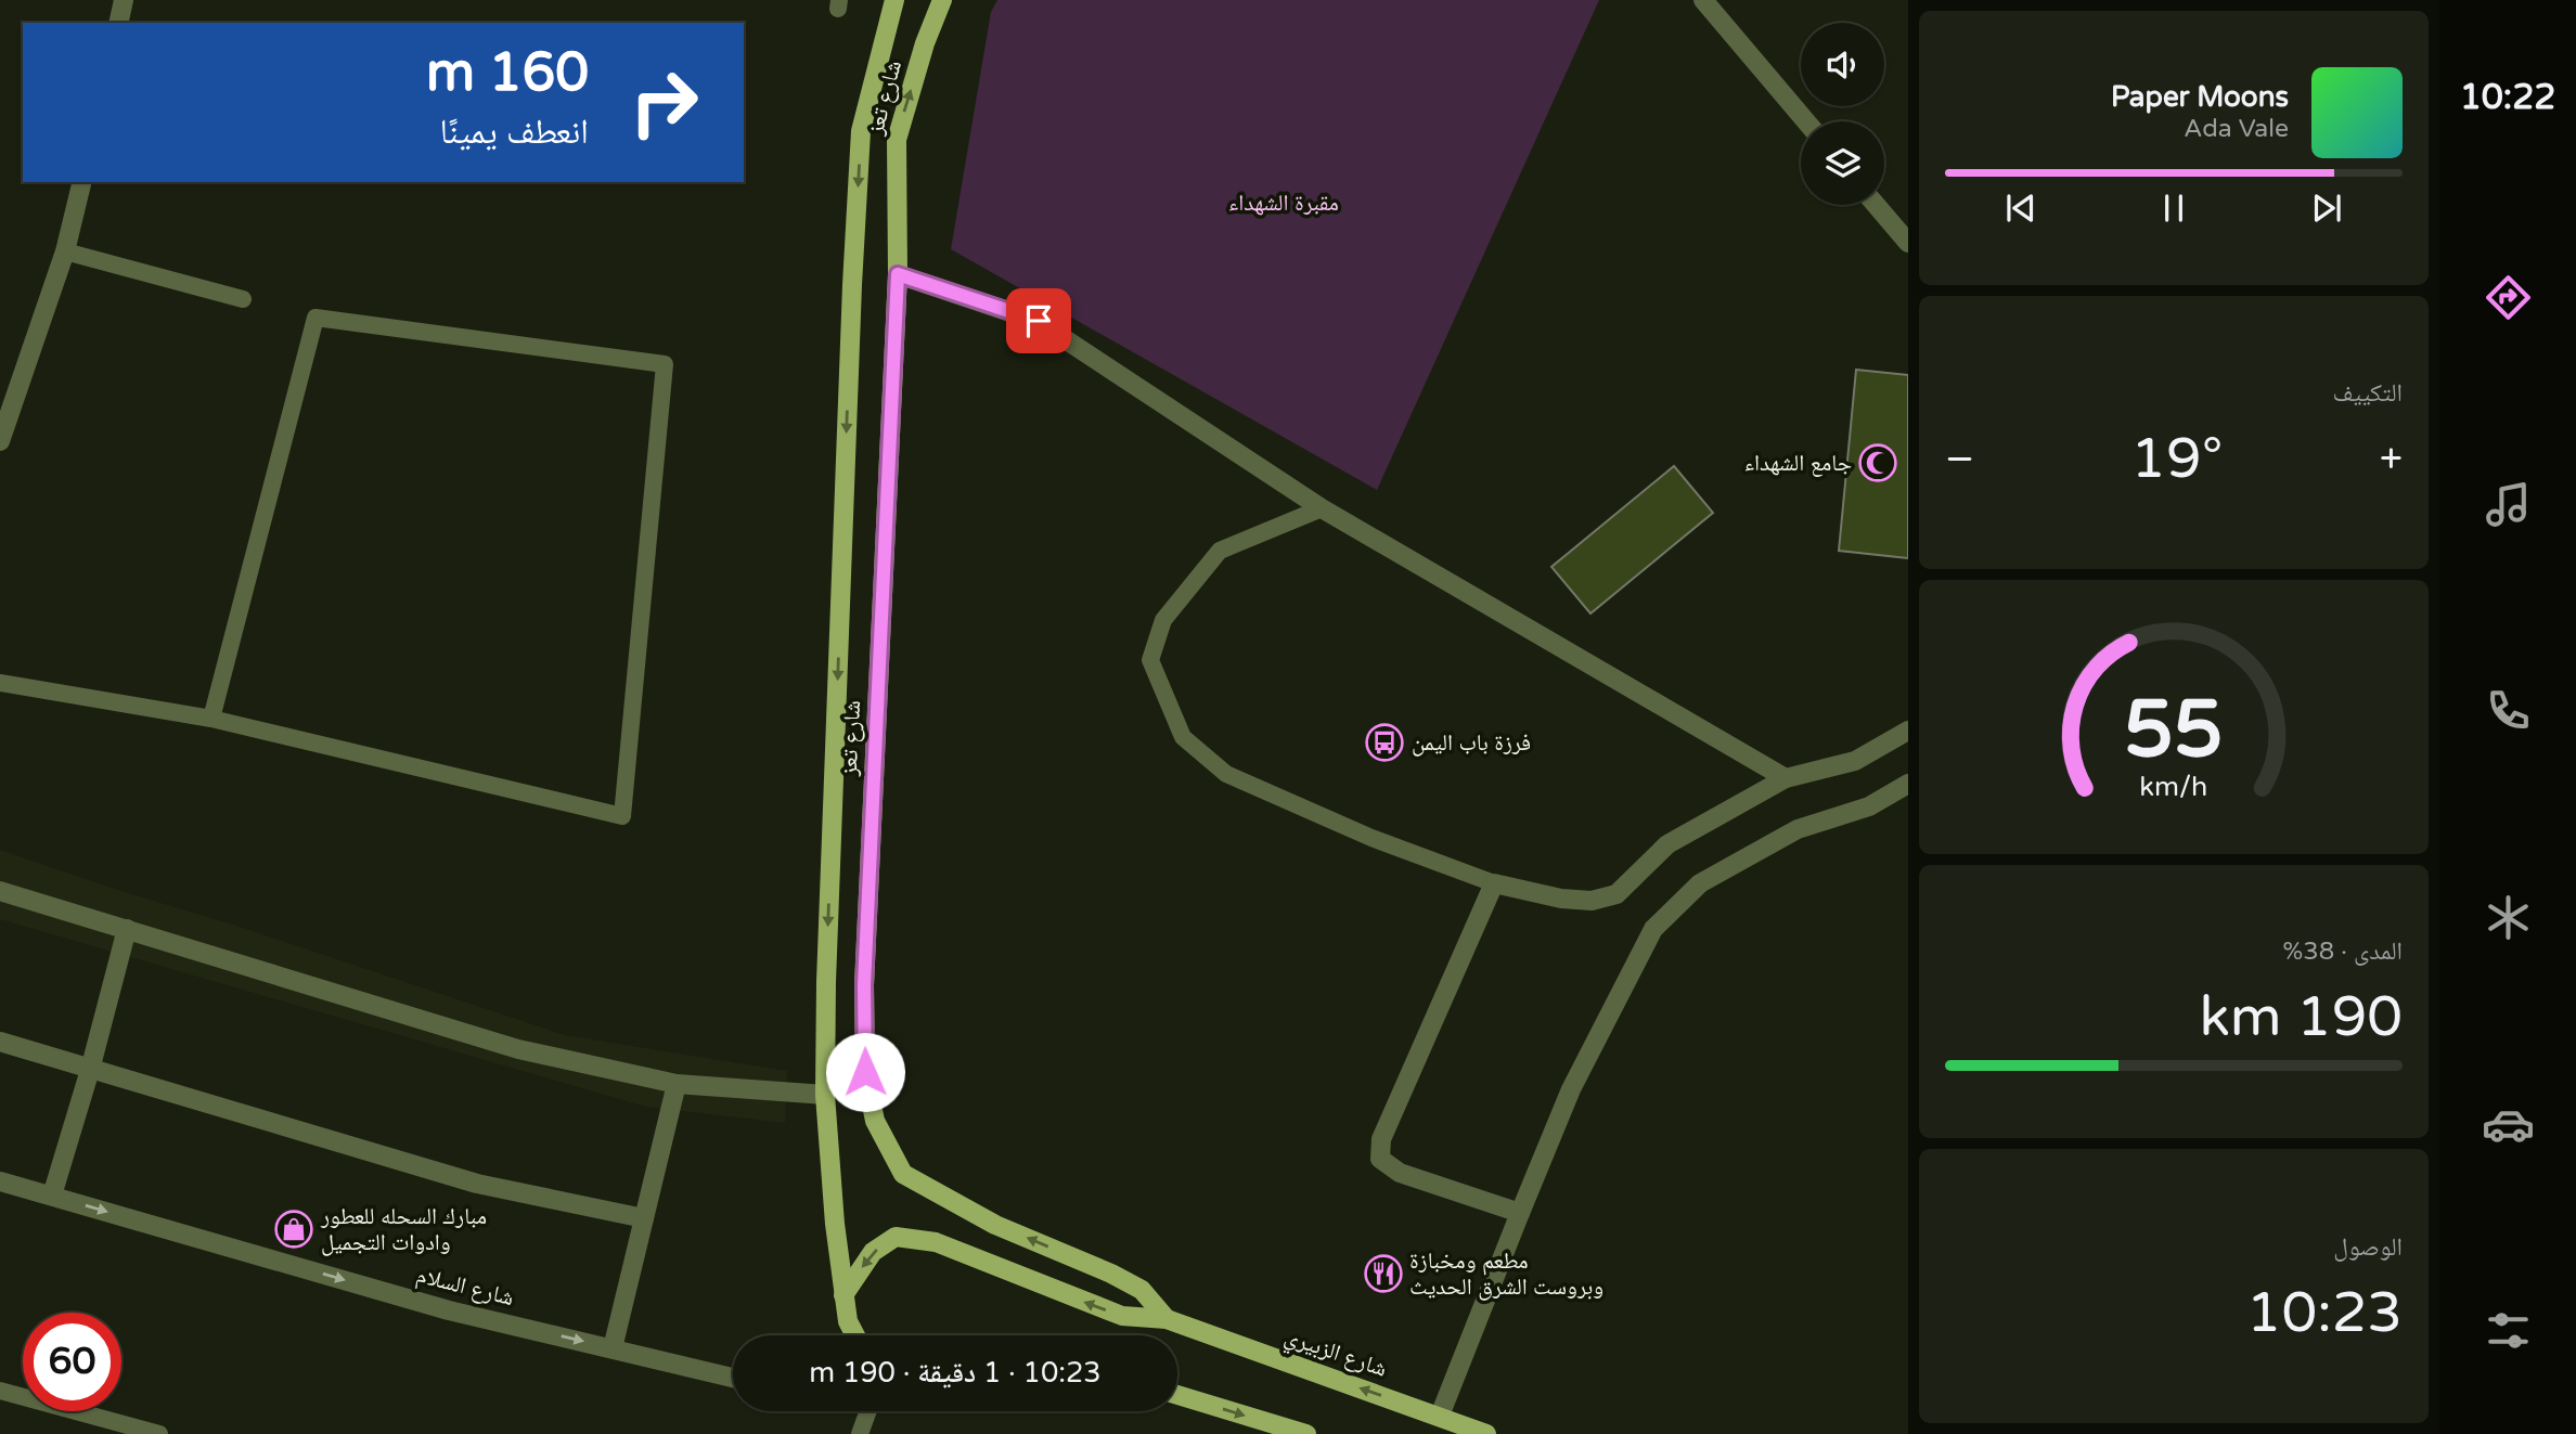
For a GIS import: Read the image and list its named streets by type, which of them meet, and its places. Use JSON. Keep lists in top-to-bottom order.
{
  "streets": {
    "main road": ["شارع تعز", "شارع الزبيري"],
    "street": ["شارع السلام"]
  },
  "crossings": [
    ["شارع تعز", "شارع الزبيري"]
  ],
  "parks": ["مقبرة الشهداء"],
  "places": {
    "mosque": ["جامع الشهداء"],
    "bus stop": ["فرزة باب اليمن"],
    "shop": ["مبارك السحله للعطور وادوات التجميل"],
    "restaurant": ["مطعم ومخبازة وبروست الشرق الحديث"]
  },
  "page": {
    "tabs": "10:22",
    "turn": ["160 m", "انعطف يمينًا"],
    "song": ["Paper Moons", "Ada Vale"],
    "tile": [
      "التكييف",
      ["المدى · 38%", "190 km"],
      ["الوصول", "10:23"]
    ],
    "heat": ["−", "19°", "+"],
    "limit": "60",
    "trip": "10:23 · 1 دقيقة · 190 m",
    "gauge": ["55", "km/h"]
  }
}
